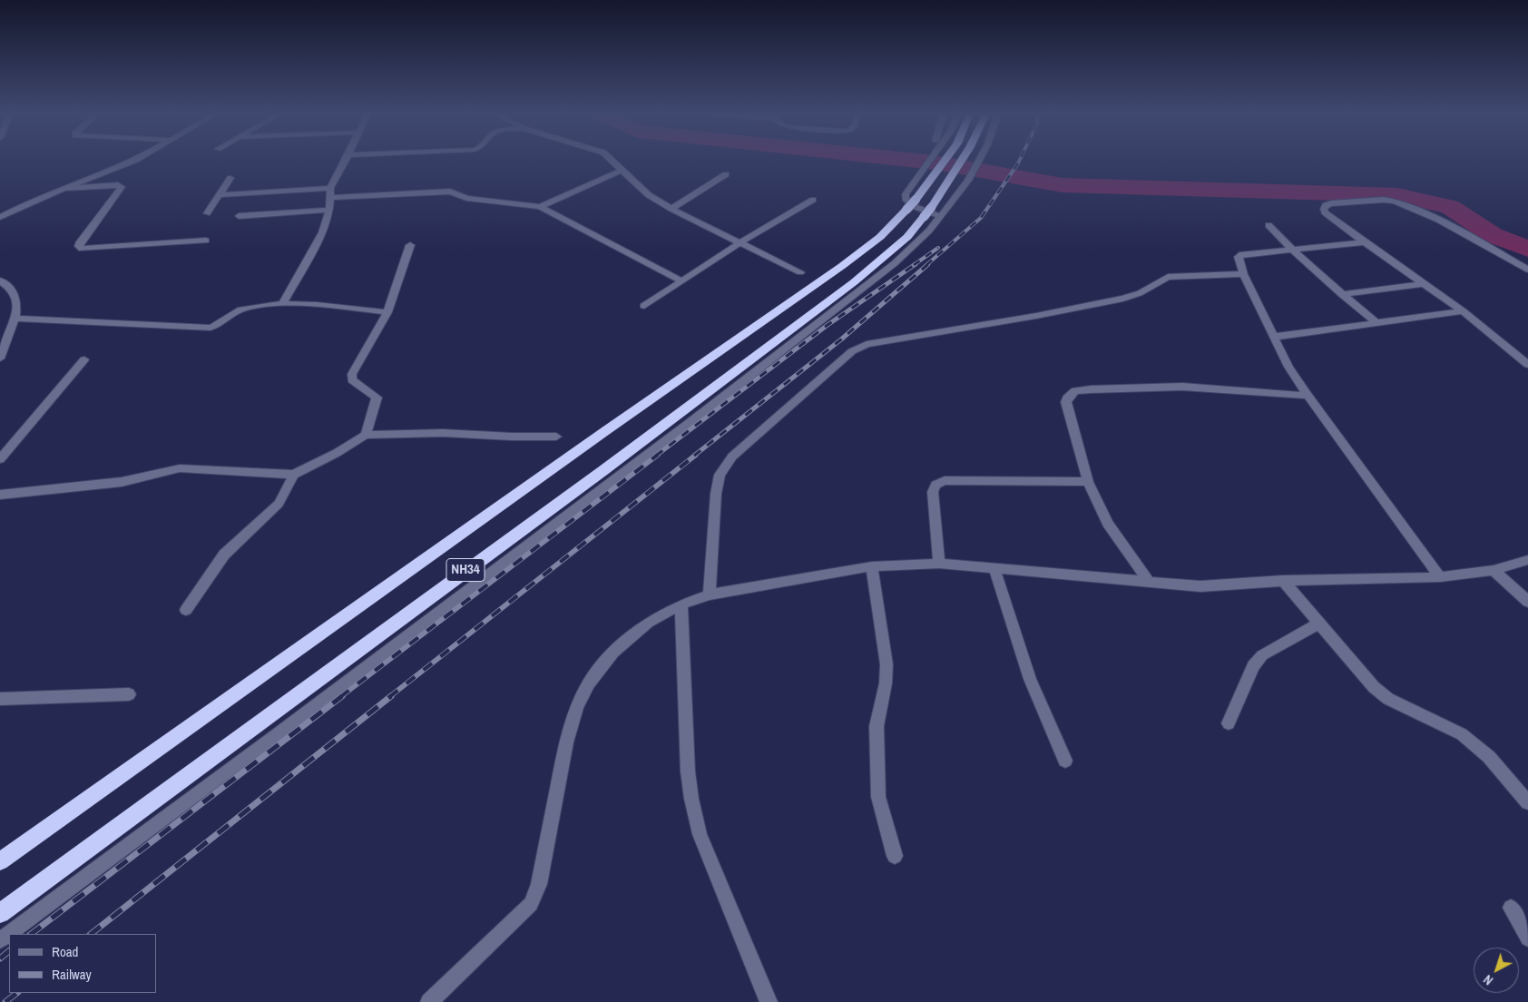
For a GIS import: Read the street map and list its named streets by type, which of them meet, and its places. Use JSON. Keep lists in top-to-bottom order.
{
  "streets": {
    "highway": ["NH34"]
  },
  "legend": ["Road", "Railway"],
  "north": "bottom left"
}
